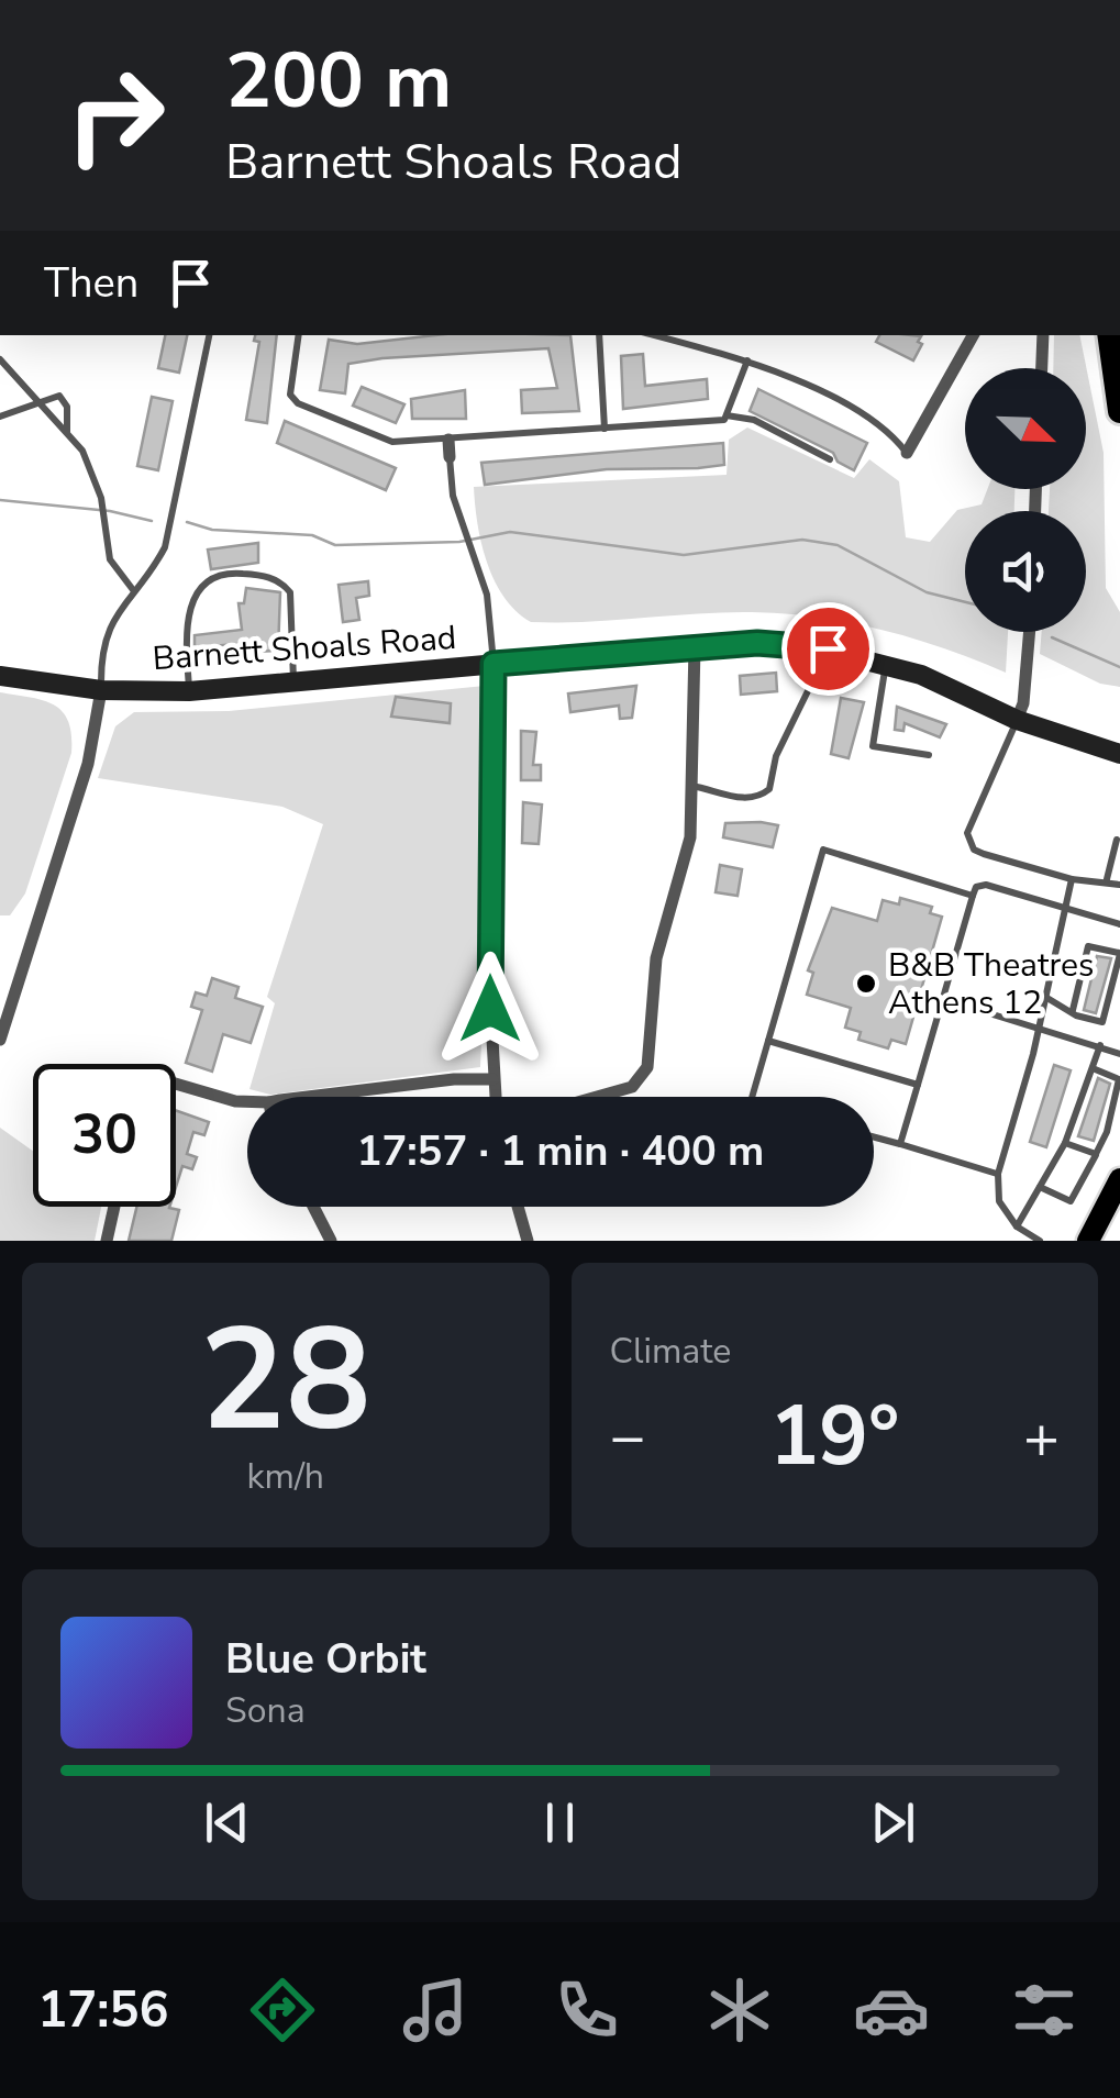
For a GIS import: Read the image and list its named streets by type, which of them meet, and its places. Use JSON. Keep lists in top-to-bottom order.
{
  "streets": {
    "main road": ["Barnett Shoals Road"]
  },
  "places": ["B&B Theatres Athens 12"],
  "north": "bottom right",
  "page": {
    "turn": ["200 m", "Barnett Shoals Road"],
    "then": "Then",
    "limit": "30",
    "trip": "17:57 · 1 min · 400 m",
    "tile": [
      ["28", "km/h"],
      "Climate"
    ],
    "heat": ["−", "19°", "+"],
    "song": ["Blue Orbit", "Sona"],
    "tabs": "17:56"
  }
}
